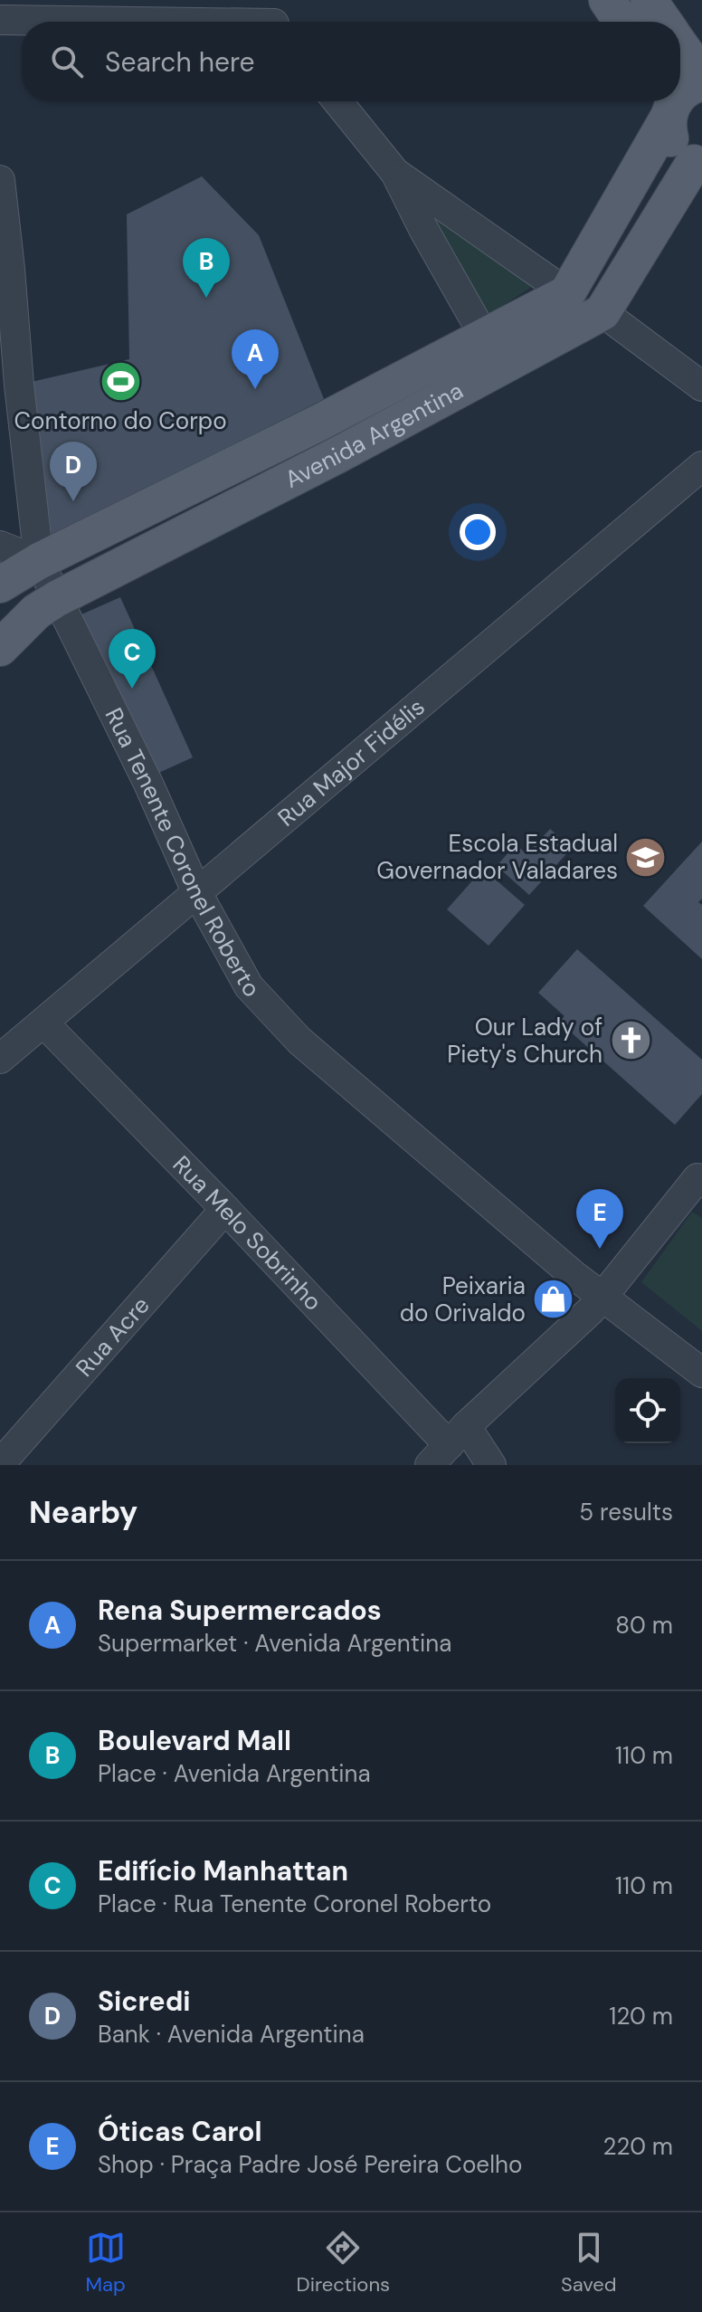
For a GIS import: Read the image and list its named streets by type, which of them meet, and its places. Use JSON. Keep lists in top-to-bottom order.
{
  "streets": {
    "main road": ["Avenida Argentina"],
    "street": [
      "Rua Major Fidélis",
      "Rua Tenente Coronel Roberto",
      "Rua Melo Sobrinho",
      "Rua Acre"
    ]
  },
  "crossings": [
    ["Avenida Argentina", "Rua Tenente Coronel Roberto"],
    ["Rua Major Fidélis", "Rua Tenente Coronel Roberto"],
    ["Rua Major Fidélis", "Rua Melo Sobrinho"],
    ["Rua Melo Sobrinho", "Rua Acre"]
  ],
  "places": {
    "sports": ["Contorno do Corpo"],
    "school or university": ["Escola Estadual Governador Valadares"],
    "church": ["Our Lady of Piety's Church"],
    "shop": ["Peixaria do Orivaldo"]
  },
  "page": {
    "search": "Search here",
    "pins": [
      "B",
      "A",
      "D",
      "C",
      "E"
    ],
    "heading": ["Nearby", "5 results"],
    "list": [
      {
        "mark": "A",
        "name": "Rena Supermercados",
        "note": "Supermarket · Avenida Argentina",
        "value": "80 m"
      },
      {
        "mark": "B",
        "name": "Boulevard Mall",
        "note": "Place · Avenida Argentina",
        "value": "110 m"
      },
      {
        "mark": "C",
        "name": "Edifício Manhattan",
        "note": "Place · Rua Tenente Coronel Roberto",
        "value": "110 m"
      },
      {
        "mark": "D",
        "name": "Sicredi",
        "note": "Bank · Avenida Argentina",
        "value": "120 m"
      },
      {
        "mark": "E",
        "name": "Óticas Carol",
        "note": "Shop · Praça Padre José Pereira Coelho",
        "value": "220 m"
      }
    ],
    "nav": ["Map", "Directions", "Saved"]
  }
}
